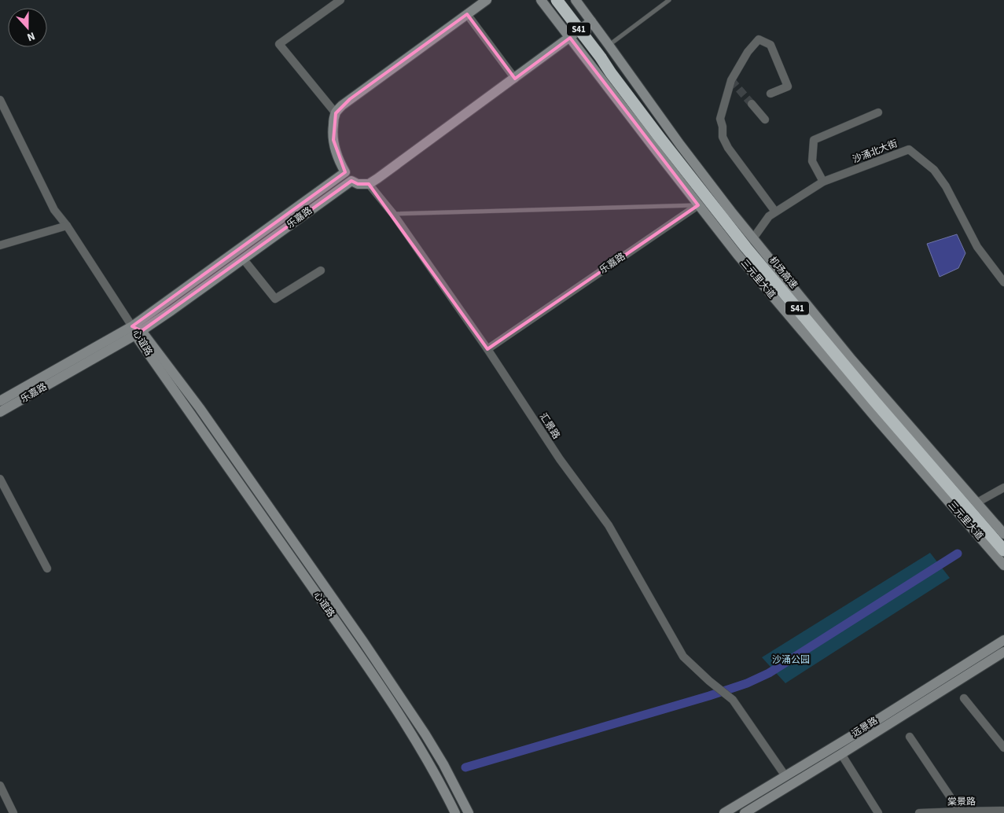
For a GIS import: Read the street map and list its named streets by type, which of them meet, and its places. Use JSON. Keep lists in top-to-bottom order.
{
  "streets": {
    "highway": ["S41", "机场高速"],
    "street": [
      "沙涌北大街",
      "乐嘉路",
      "三元里大道",
      "心谊路",
      "汇景路",
      "远景路",
      "棠景路"
    ]
  },
  "crossings": [
    ["沙涌北大街", "三元里大道"],
    ["乐嘉路", "三元里大道"],
    ["乐嘉路", "心谊路"],
    ["乐嘉路", "汇景路"],
    ["汇景路", "远景路"]
  ],
  "parks": ["沙涌公园"],
  "north": "bottom"
}
